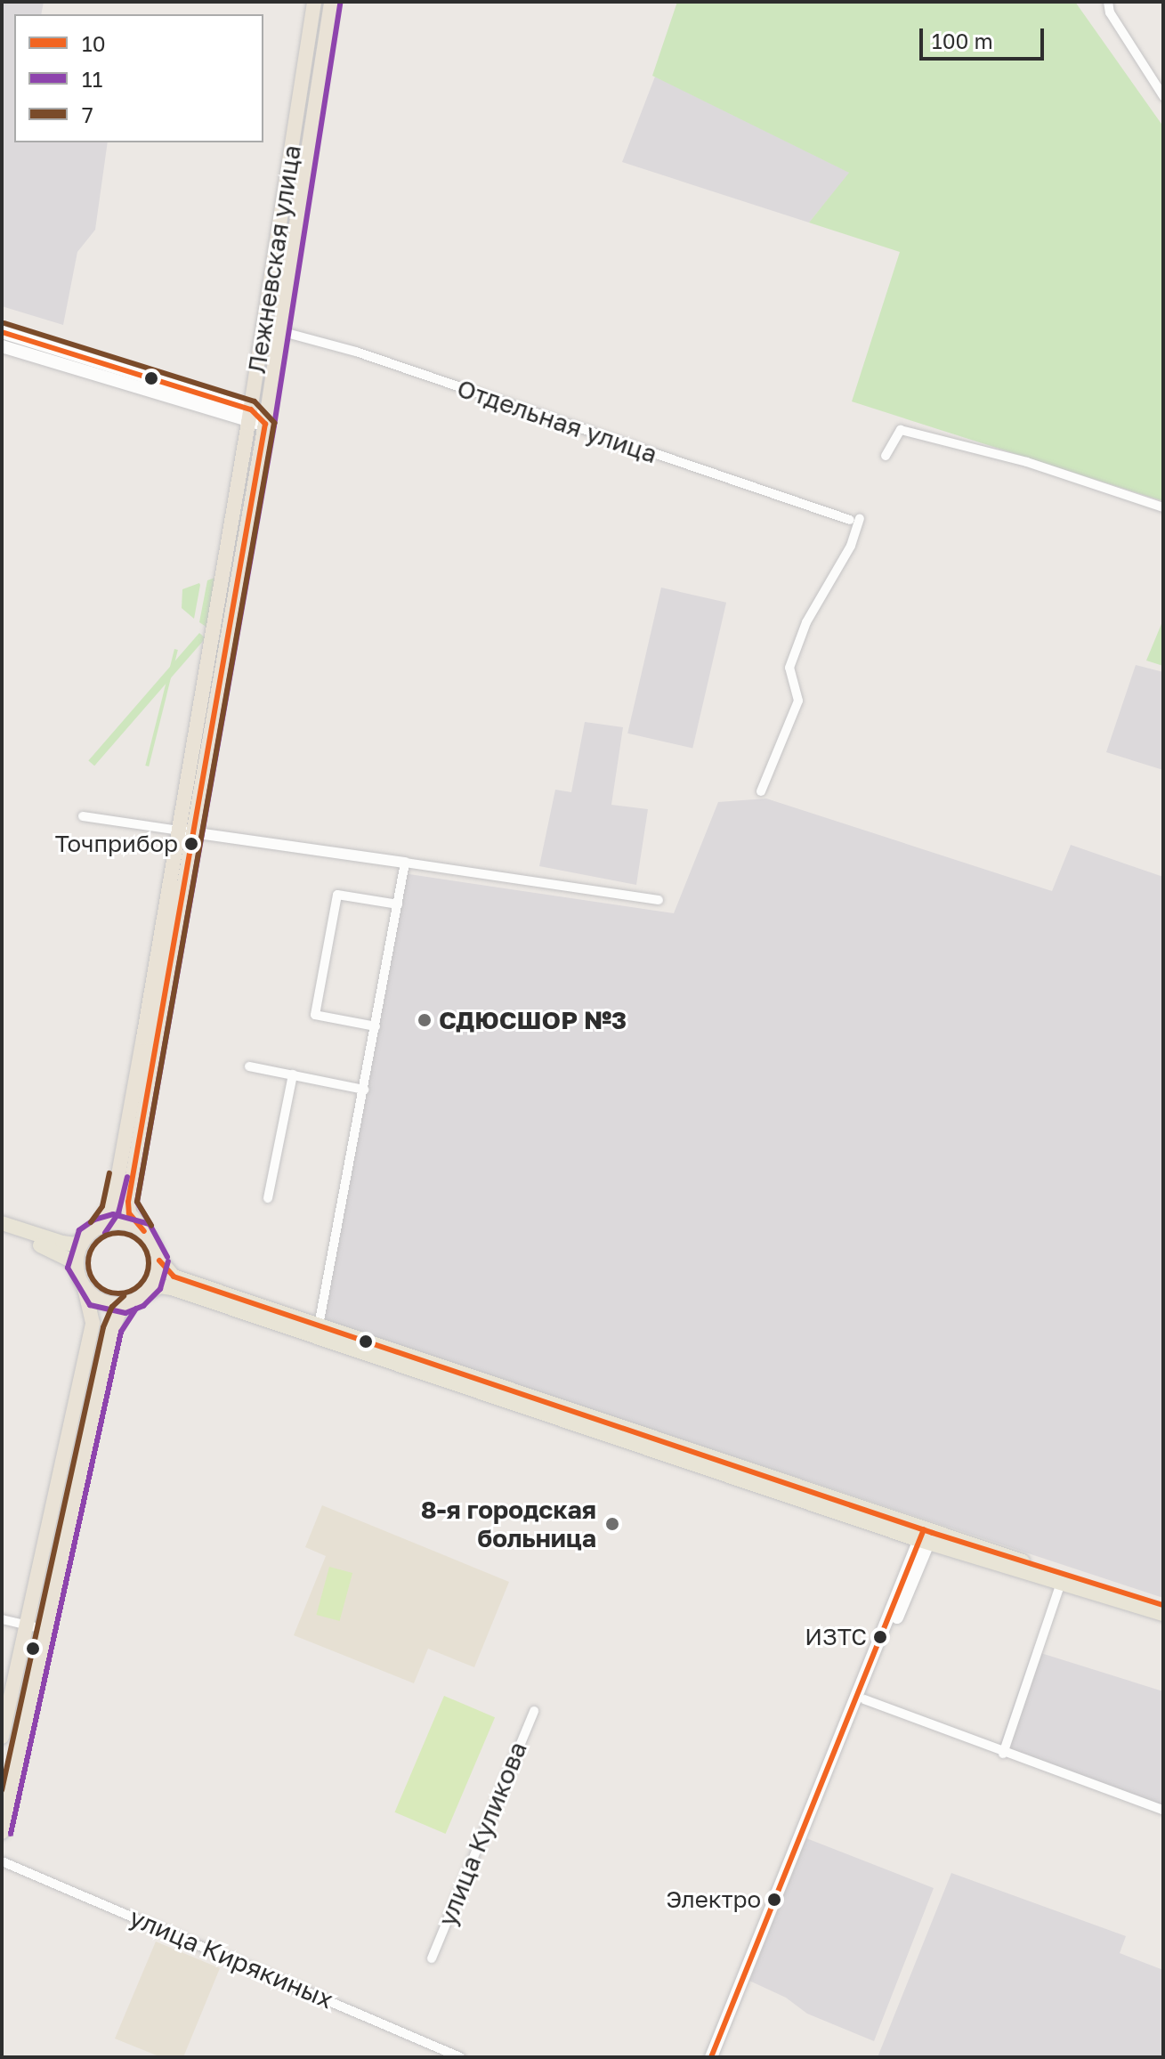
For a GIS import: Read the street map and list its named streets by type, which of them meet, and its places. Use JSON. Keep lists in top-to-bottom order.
{
  "streets": {
    "highway": ["Лежневская улица"],
    "street": ["Отдельная улица", "улица Куликова", "улица Кирякиных"]
  },
  "crossings": [
    ["Лежневская улица", "Отдельная улица"]
  ],
  "places": [
    "Точприбор",
    "СДЮСШОР №3",
    "8-я городская больница",
    "ИЗТС",
    "Электро"
  ],
  "lines": ["transit line 11", "transit line 7", "transit line 10"],
  "legend": ["10", "11", "7"],
  "scale_bar": "100 m"
}
